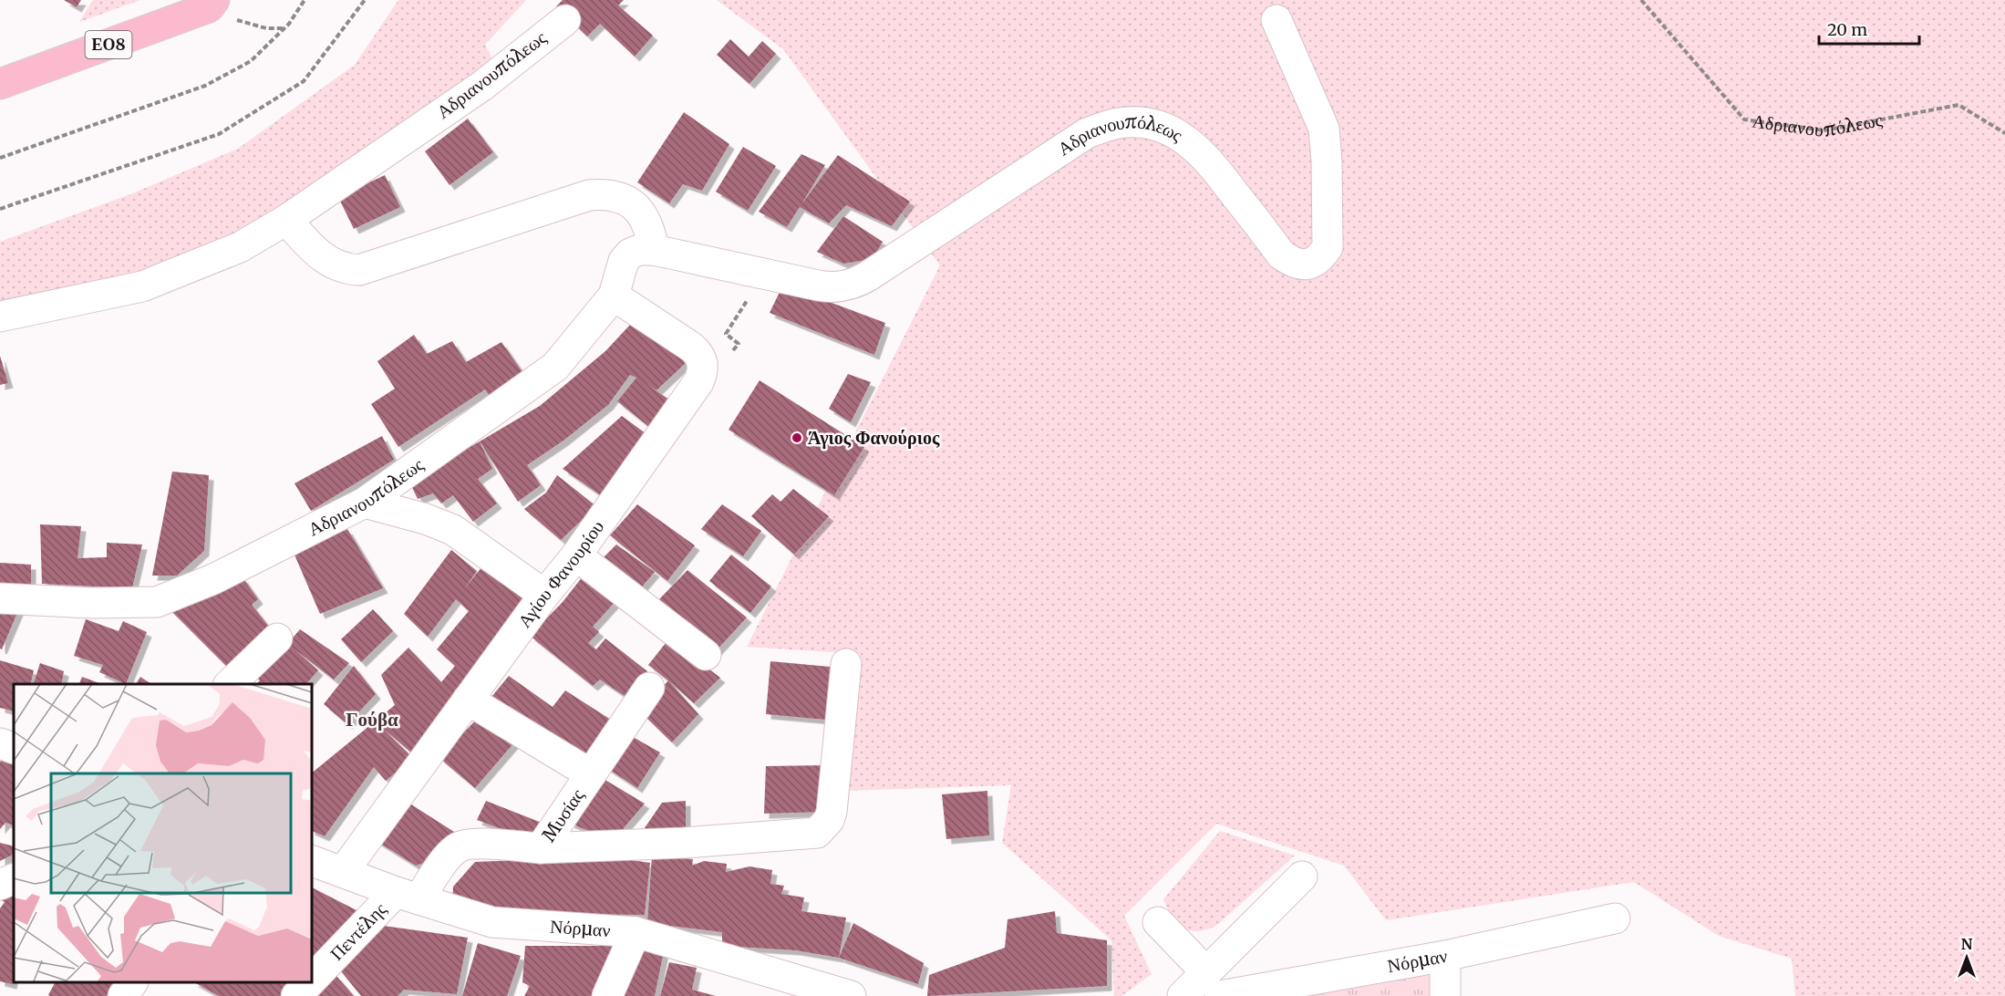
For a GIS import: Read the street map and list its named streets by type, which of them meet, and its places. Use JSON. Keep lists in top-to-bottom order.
{
  "streets": {
    "main road": ["ΕΟ8"],
    "street": [
      "Αδριανουπόλεως",
      "Αγίου Φανουρίου",
      "Μυσίας",
      "Νόρμαν",
      "Πεντέλης"
    ]
  },
  "crossings": [
    ["Αγίου Φανουρίου", "Νόρμαν"],
    ["Μυσίας", "Νόρμαν"],
    ["Μυσίας", "Πεντέλης"],
    ["Νόρμαν", "Πεντέλης"]
  ],
  "districts": ["Γούβα"],
  "places": ["Άγιος Φανούριος"],
  "scale_bar": "20 m",
  "north": "top"
}
